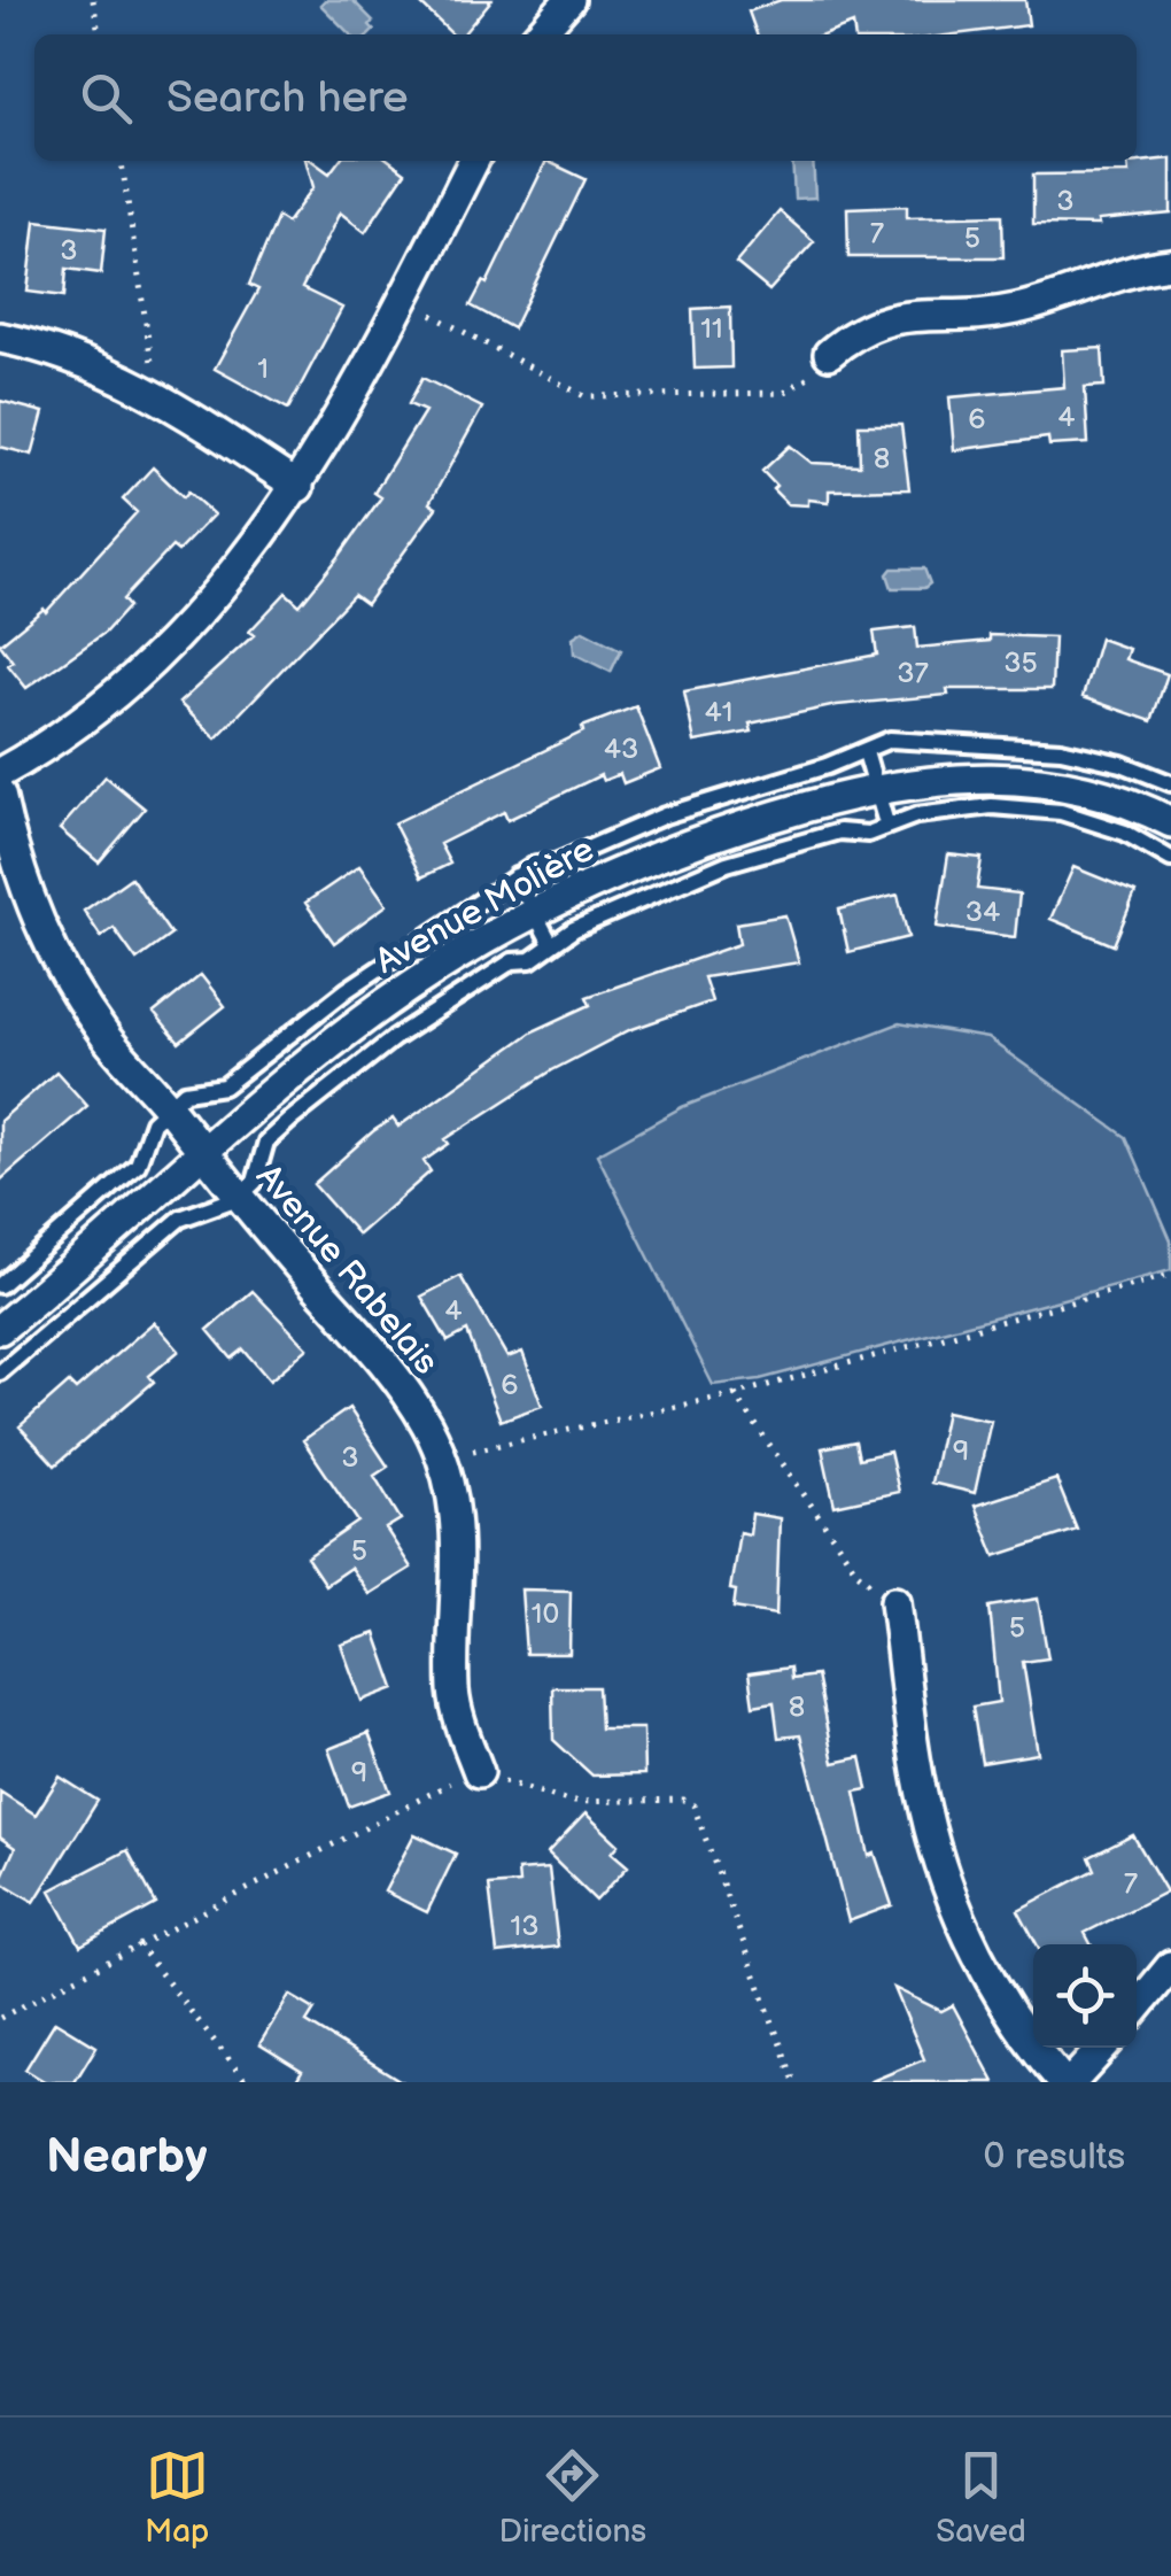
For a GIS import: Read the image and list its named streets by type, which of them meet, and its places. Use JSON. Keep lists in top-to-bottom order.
{
  "streets": {
    "street": ["Avenue Molière", "Avenue Rabelais"]
  },
  "crossings": [
    ["Avenue Molière", "Avenue Rabelais"]
  ],
  "house_numbers": [
    "3",
    "7",
    "5",
    "3",
    "11",
    "1",
    "4",
    "6",
    "8",
    "35",
    "37",
    "41",
    "43",
    "34",
    "4",
    "6",
    "9",
    "3",
    "5",
    "10",
    "5",
    "8",
    "9",
    "7",
    "13"
  ],
  "page": {
    "search": "Search here",
    "heading": ["Nearby", "0 results"],
    "nav": ["Map", "Directions", "Saved"]
  }
}
